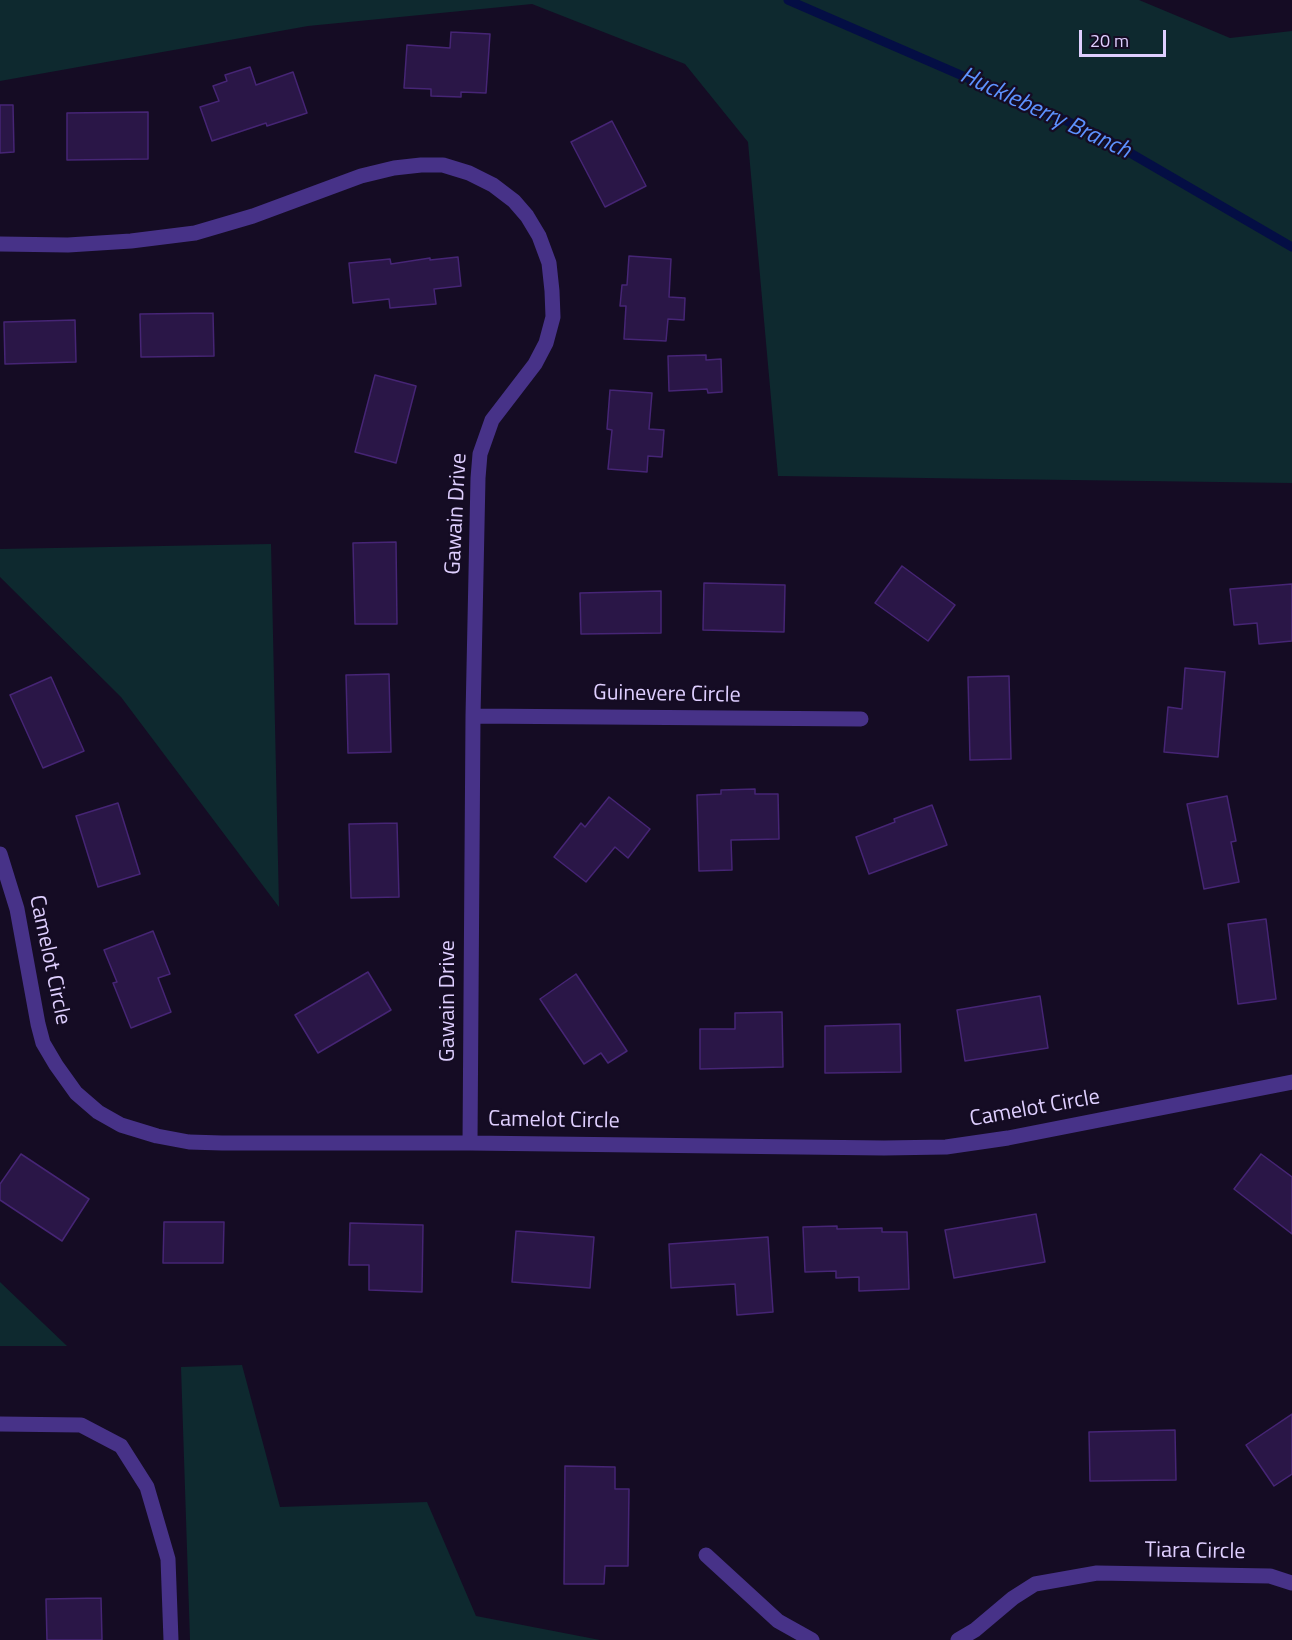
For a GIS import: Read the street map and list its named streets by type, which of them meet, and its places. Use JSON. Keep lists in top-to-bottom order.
{
  "streets": {
    "street": [
      "Gawain Drive",
      "Guinevere Circle",
      "Camelot Circle",
      "Tiara Circle"
    ]
  },
  "crossings": [
    ["Gawain Drive", "Guinevere Circle"],
    ["Gawain Drive", "Camelot Circle"]
  ],
  "water": ["Huckleberry Branch"],
  "scale_bar": "20 m"
}
